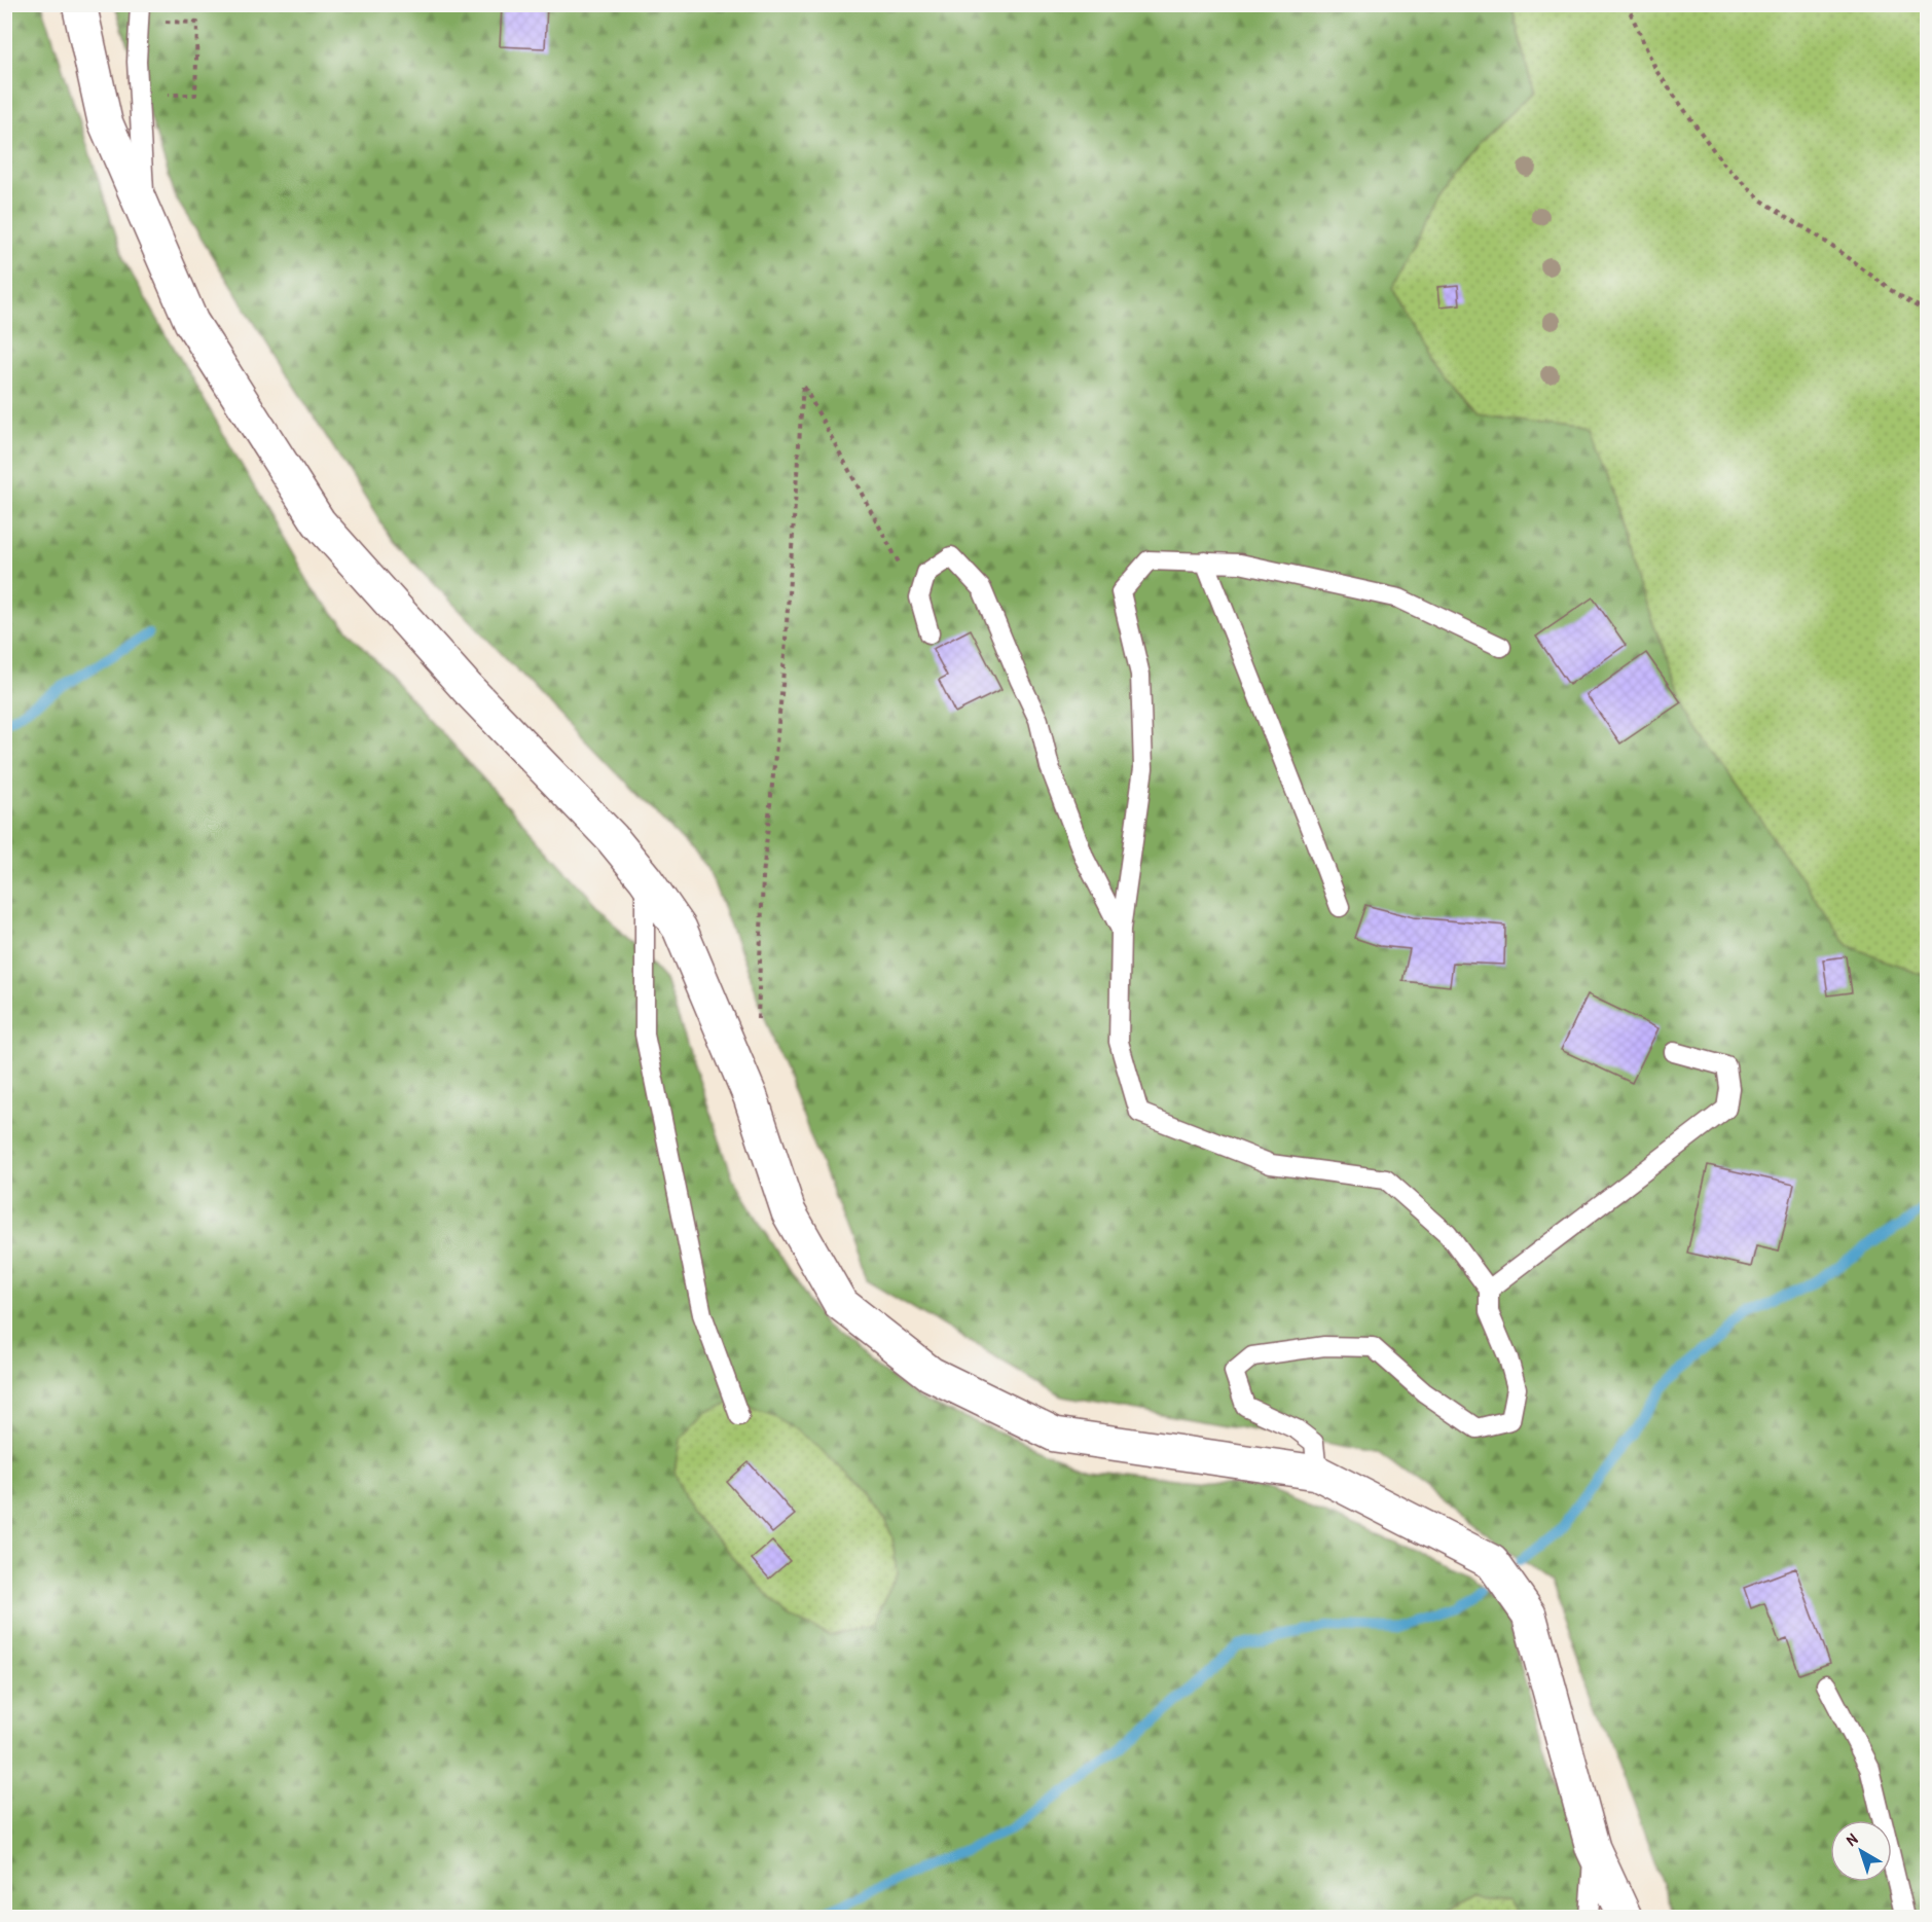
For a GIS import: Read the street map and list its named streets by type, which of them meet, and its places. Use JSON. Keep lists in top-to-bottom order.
{
  "north": "top left"
}
